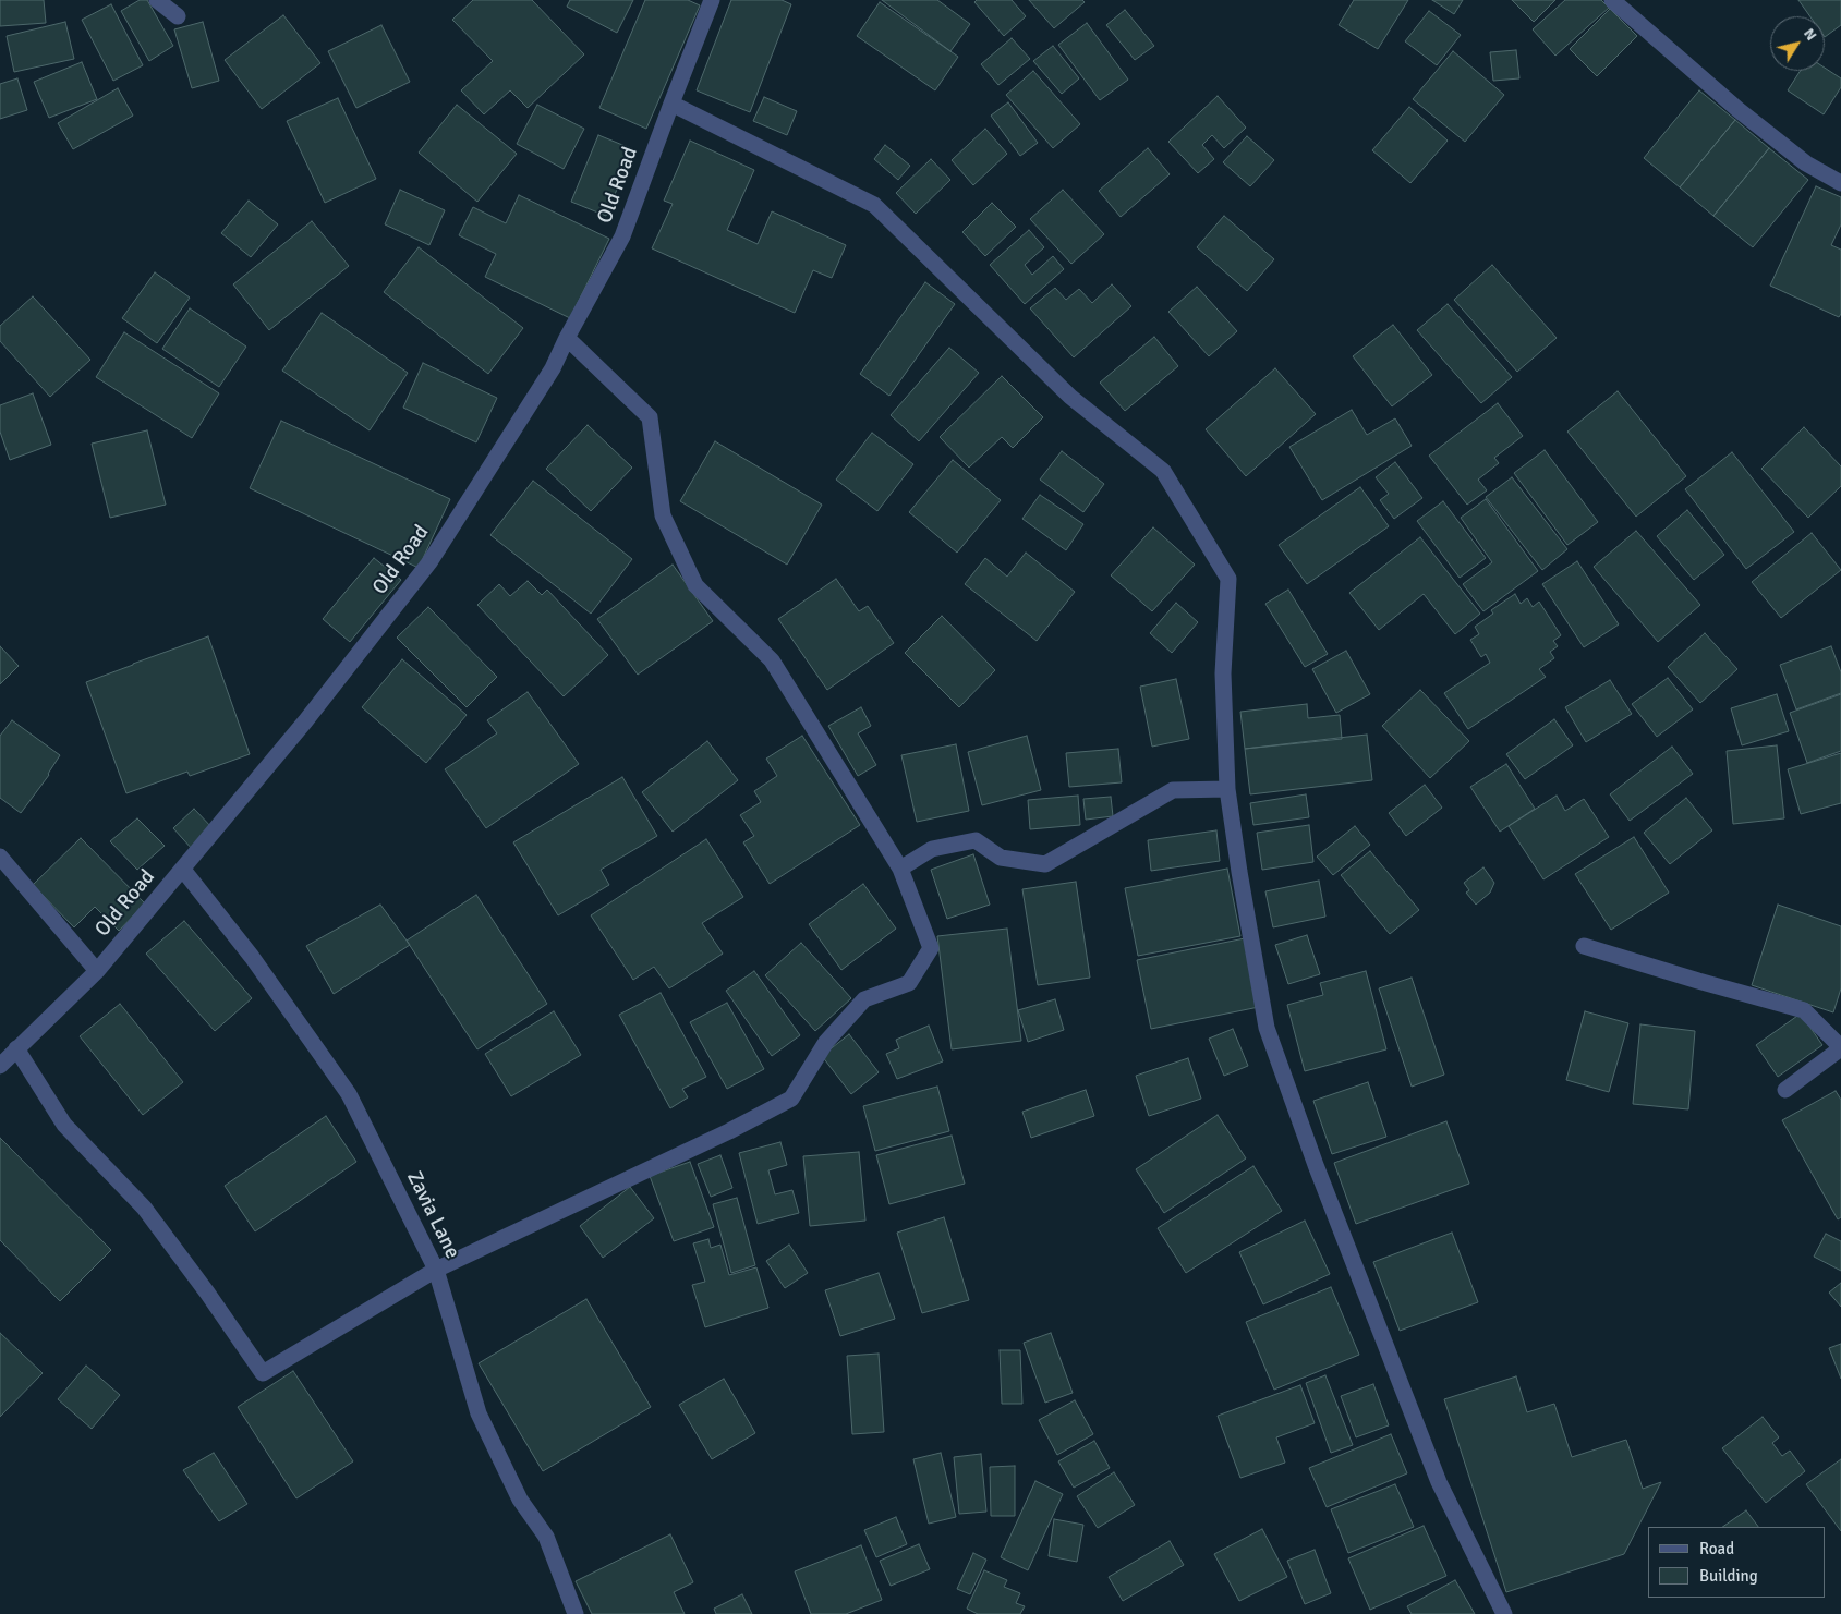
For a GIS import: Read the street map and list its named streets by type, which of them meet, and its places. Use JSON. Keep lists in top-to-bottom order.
{
  "streets": {
    "street": ["Old Road", "Zavia Lane"]
  },
  "crossings": [
    ["Old Road", "Zavia Lane"]
  ],
  "legend": ["Road", "Building"],
  "north": "top right"
}
